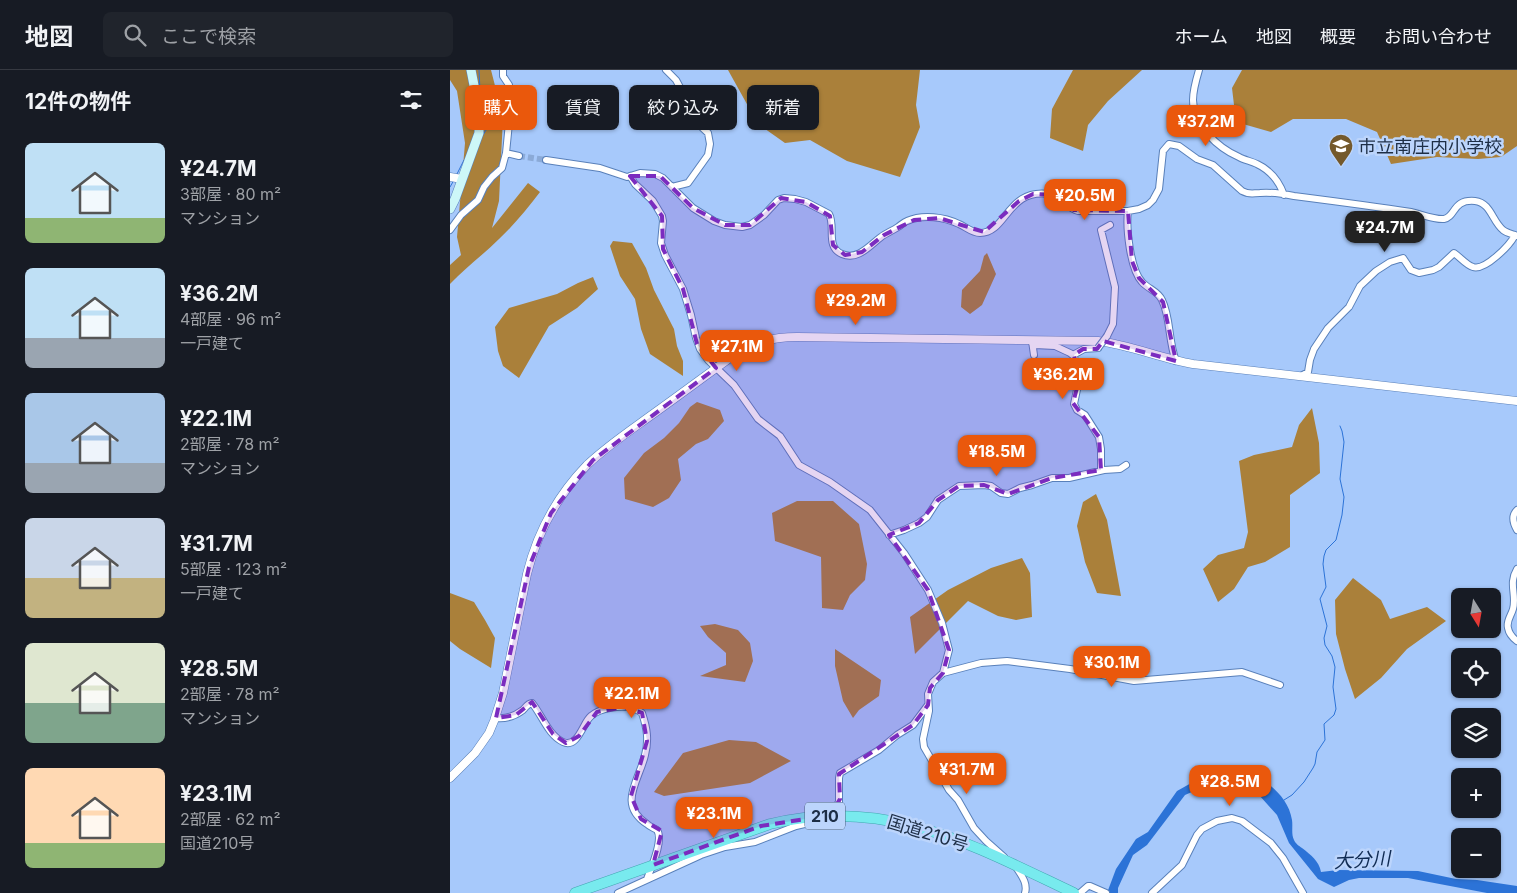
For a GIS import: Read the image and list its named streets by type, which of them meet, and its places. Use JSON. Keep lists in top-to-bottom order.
{
  "streets": {
    "highway": ["210", "国道210号"]
  },
  "water": ["大分川"],
  "places": {
    "school or university": ["市立南庄内小学校"]
  },
  "north": "bottom",
  "page": {
    "header": "地図",
    "search": "ここで検索",
    "nav": [
      "ホーム",
      "地図",
      "概要",
      "お問い合わせ"
    ],
    "heading": "12件の物件",
    "chip": [
      "購入",
      "賃貸",
      "絞り込み",
      "新着"
    ],
    "price": [
      "¥37.2M",
      "¥20.5M",
      "¥24.7M",
      "¥29.2M",
      "¥27.1M",
      "¥36.2M",
      "¥18.5M",
      "¥30.1M",
      "¥22.1M",
      "¥31.7M",
      "¥28.5M",
      "¥23.1M"
    ],
    "list": [
      {
        "name": "¥24.7M",
        "note": "3部屋 · 80 m² · マンション"
      },
      {
        "name": "¥36.2M",
        "note": "4部屋 · 96 m² · 一戸建て"
      },
      {
        "name": "¥22.1M",
        "note": "2部屋 · 78 m² · マンション"
      },
      {
        "name": "¥31.7M",
        "note": "5部屋 · 123 m² · 一戸建て"
      },
      {
        "name": "¥28.5M",
        "note": "2部屋 · 78 m² · マンション"
      },
      {
        "name": "¥23.1M",
        "note": "2部屋 · 62 m² · 国道210号"
      }
    ],
    "map_buttons": ["+", "−"]
  }
}
